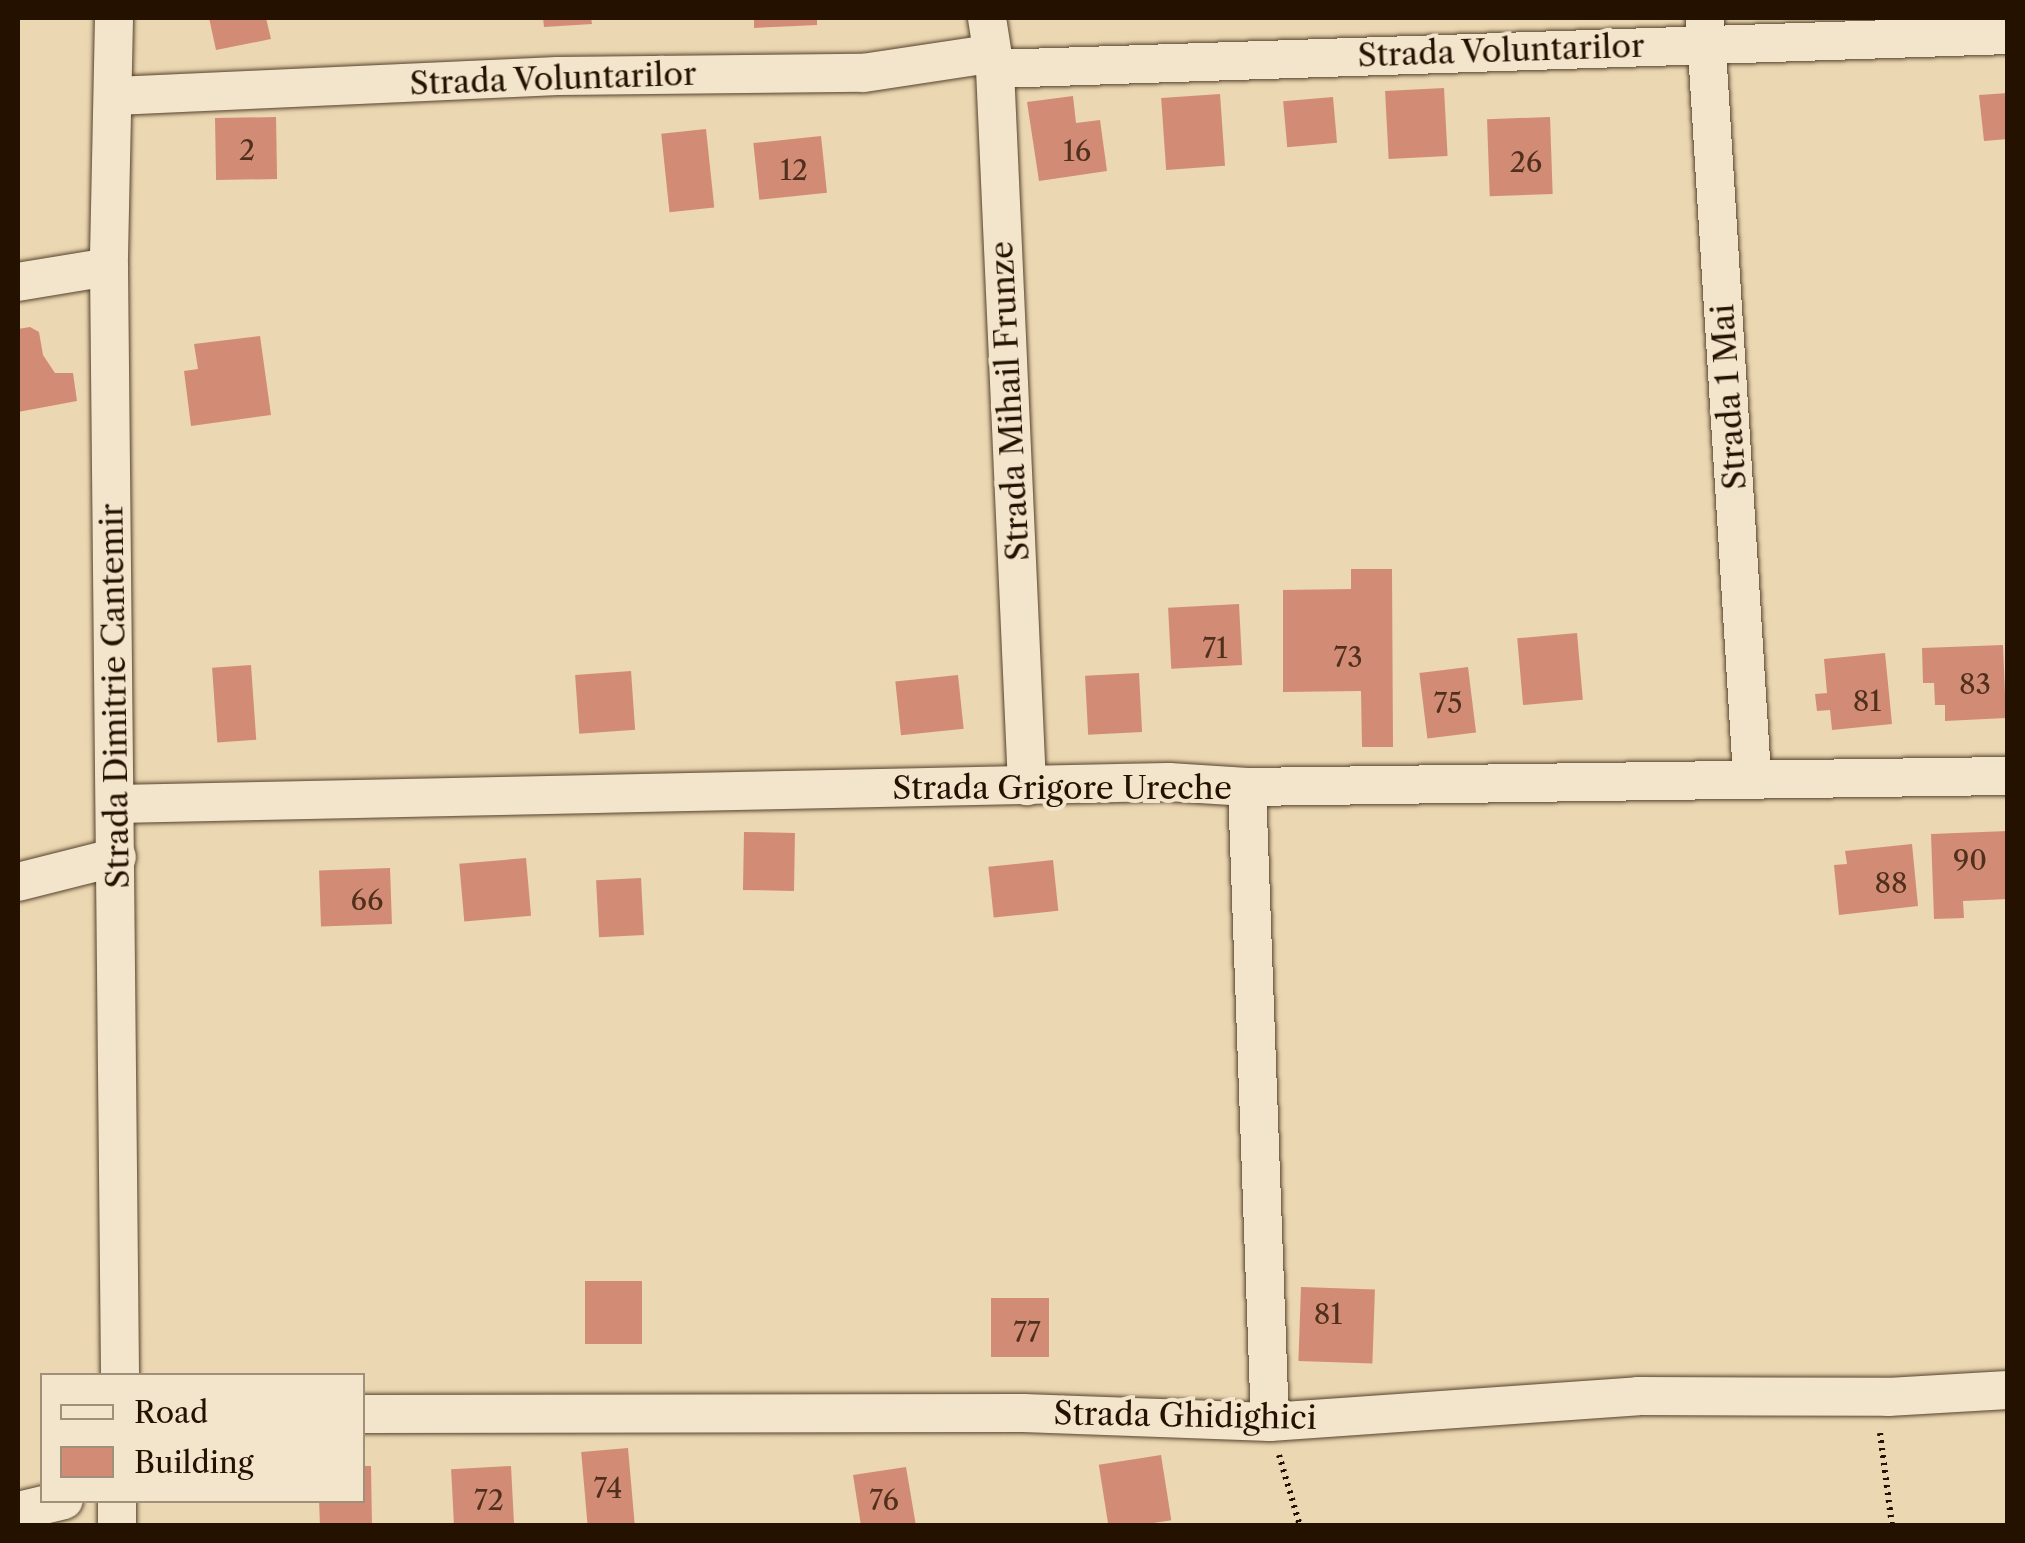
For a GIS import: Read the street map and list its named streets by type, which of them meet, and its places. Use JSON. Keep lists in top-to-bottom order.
{
  "streets": {
    "street": [
      "Strada Voluntarilor",
      "Strada 1 Mai",
      "Strada Mihail Frunze",
      "Strada Dimitrie Cantemir",
      "Strada Grigore Ureche",
      "Strada Ghidighici"
    ]
  },
  "crossings": [
    ["Strada Voluntarilor", "Strada 1 Mai"],
    ["Strada Voluntarilor", "Strada Mihail Frunze"],
    ["Strada Voluntarilor", "Strada Dimitrie Cantemir"],
    ["Strada 1 Mai", "Strada Grigore Ureche"],
    ["Strada Mihail Frunze", "Strada Grigore Ureche"],
    ["Strada Dimitrie Cantemir", "Strada Grigore Ureche"]
  ],
  "house_numbers": [
    "2",
    "16",
    "26",
    "12",
    "71",
    "73",
    "83",
    "81",
    "75",
    "90",
    "88",
    "66",
    "81",
    "77",
    "74",
    "72",
    "76"
  ],
  "legend": ["Road", "Building"]
}
